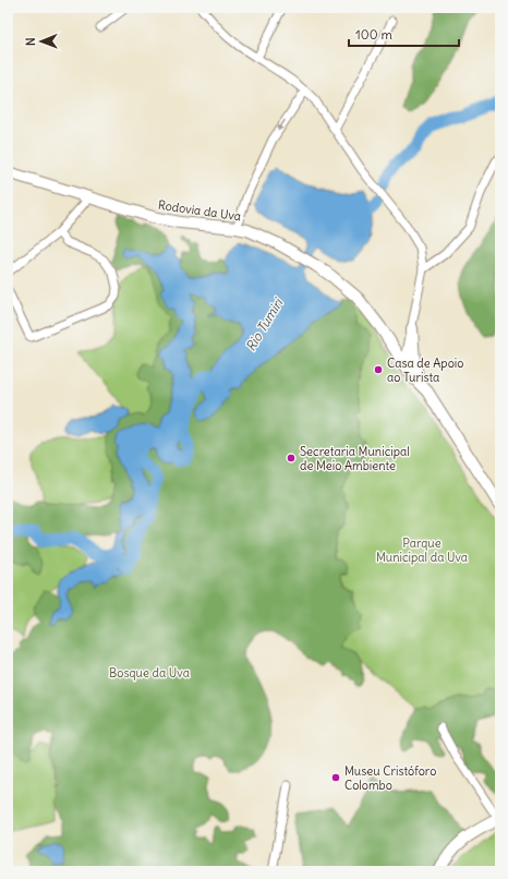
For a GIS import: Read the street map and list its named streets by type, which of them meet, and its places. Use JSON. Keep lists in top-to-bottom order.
{
  "streets": {
    "street": ["Rodovia da Uva"]
  },
  "water": ["Rio Tumiri"],
  "parks": ["Parque Municipal da Uva", "Bosque da Uva"],
  "places": ["Casa de Apoio ao Turista", "Secretaria Municipal de Meio Ambiente", "Museu Cristóforo Colombo"],
  "scale_bar": "100 m",
  "north": "left"
}
